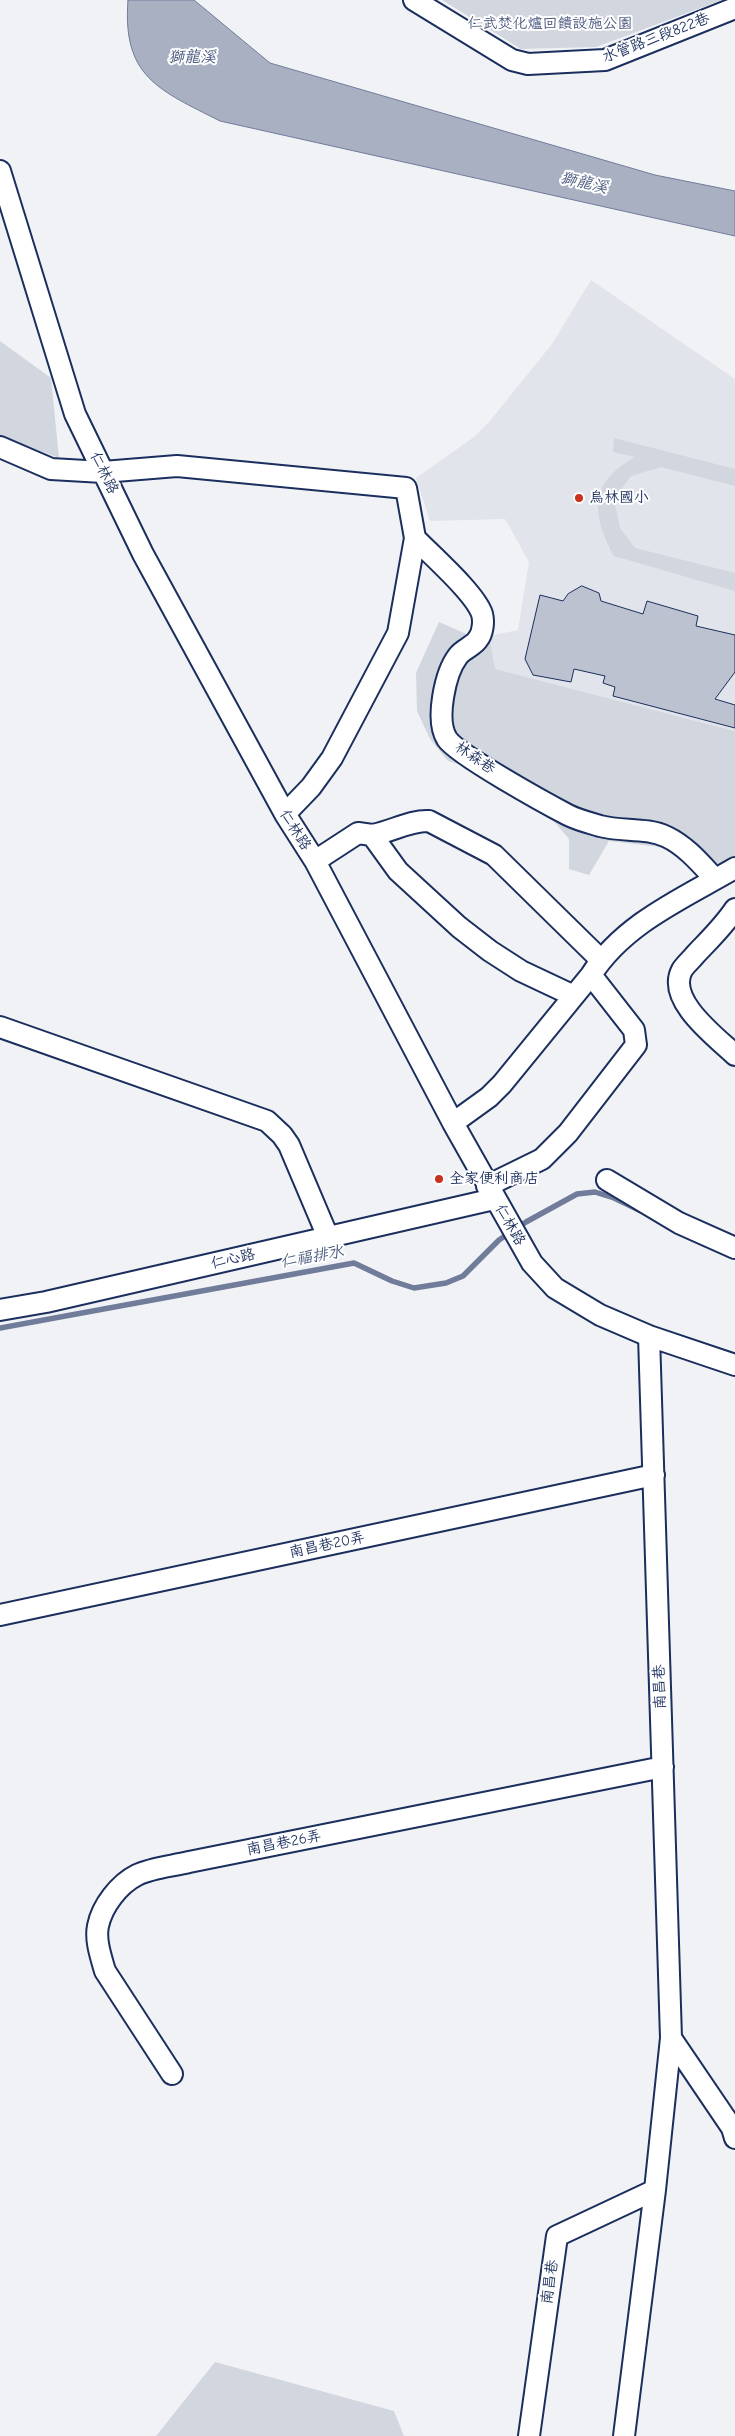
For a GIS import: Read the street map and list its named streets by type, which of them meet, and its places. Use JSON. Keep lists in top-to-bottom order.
{
  "streets": {
    "street": [
      "水管路三段822巷",
      "仁林路",
      "林森巷",
      "仁心路",
      "南昌巷20弄",
      "南昌巷",
      "南昌巷26弄"
    ]
  },
  "crossings": [
    ["仁林路", "林森巷"],
    ["仁林路", "仁心路"],
    ["仁林路", "南昌巷"],
    ["南昌巷20弄", "南昌巷"],
    ["南昌巷", "南昌巷26弄"]
  ],
  "water": ["獅龍溪", "仁福排水"],
  "parks": ["仁武焚化爐回饋設施公園"],
  "places": ["烏林國小", "全家便利商店"]
}
